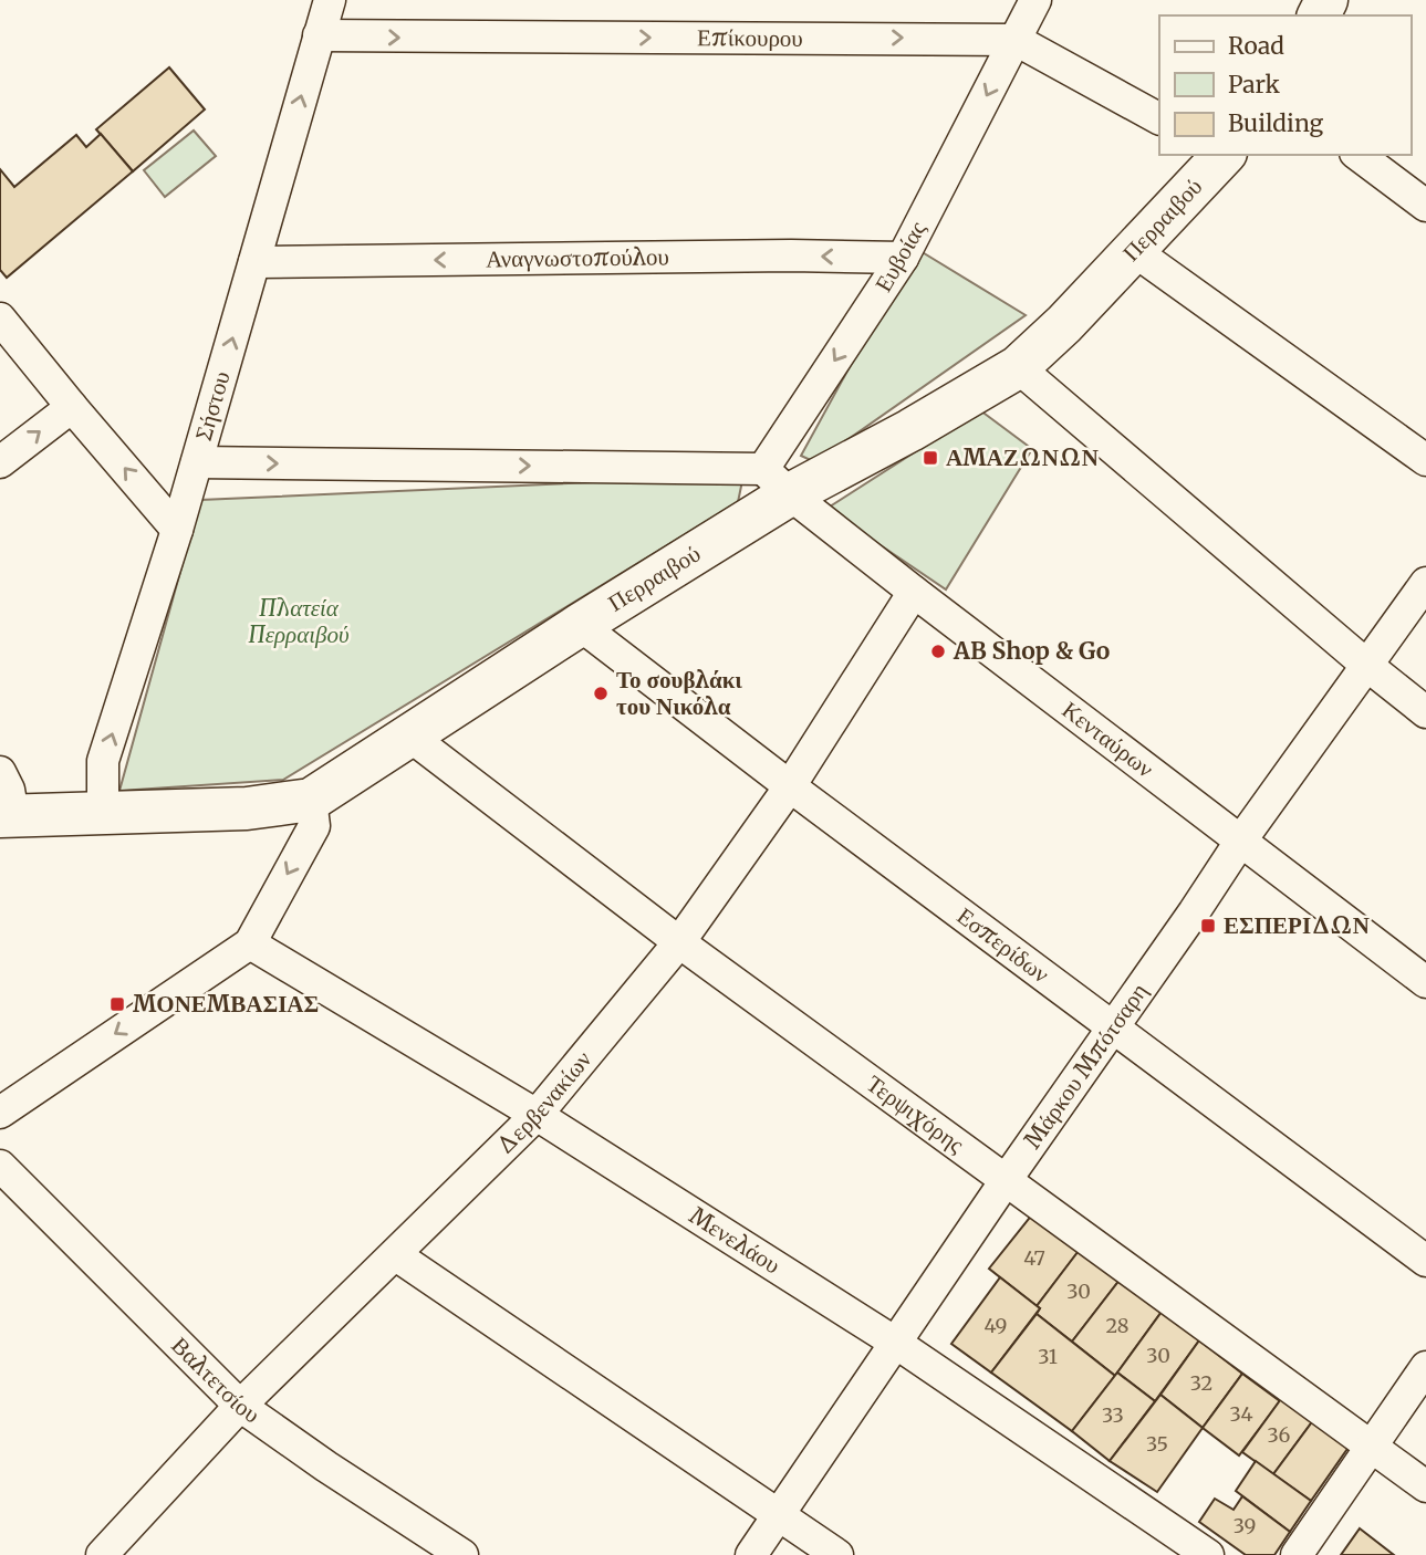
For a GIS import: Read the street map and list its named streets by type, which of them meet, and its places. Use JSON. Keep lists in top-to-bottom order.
{
  "streets": {
    "street": [
      "Επίκουρου",
      "Περραιβού",
      "Ευβοίας",
      "Αναγνωστοπούλου",
      "Σήστου",
      "Κενταύρων",
      "Εσπερίδων",
      "Μάρκου Μπότσαρη",
      "Δερβενακίων",
      "Τερψιχόρης",
      "Μενελάου",
      "Βαλτετσίου"
    ]
  },
  "crossings": [
    ["Επίκουρου", "Ευβοίας"],
    ["Επίκουρου", "Σήστου"],
    ["Περραιβού", "Ευβοίας"],
    ["Περραιβού", "Σήστου"],
    ["Περραιβού", "Κενταύρων"],
    ["Περραιβού", "Εσπερίδων"],
    ["Περραιβού", "Τερψιχόρης"],
    ["Ευβοίας", "Αναγνωστοπούλου"],
    ["Ευβοίας", "Κενταύρων"],
    ["Αναγνωστοπούλου", "Σήστου"],
    ["Κενταύρων", "Μάρκου Μπότσαρη"],
    ["Κενταύρων", "Δερβενακίων"],
    ["Εσπερίδων", "Μάρκου Μπότσαρη"],
    ["Εσπερίδων", "Δερβενακίων"],
    ["Μάρκου Μπότσαρη", "Τερψιχόρης"],
    ["Μάρκου Μπότσαρη", "Μενελάου"],
    ["Δερβενακίων", "Τερψιχόρης"],
    ["Δερβενακίων", "Μενελάου"],
    ["Δερβενακίων", "Βαλτετσίου"]
  ],
  "one_way": ["Επίκουρου", "Ευβοίας", "Σήστου"],
  "parks": ["Πλατεία Περραιβού"],
  "places": {
    "transit": ["ΑΜΑΖΩΝΩΝ", "ΕΣΠΕΡΙΔΩΝ", "ΜΟΝΕΜΒΑΣΙΑΣ"],
    "other": ["AB Shop & Go", "Το σουβλάκι του Νικόλα"]
  },
  "house_numbers": [
    "47",
    "30",
    "49",
    "28",
    "30",
    "31",
    "32",
    "34",
    "33",
    "36",
    "35",
    "39"
  ],
  "legend": ["Road", "Park", "Building"]
}
